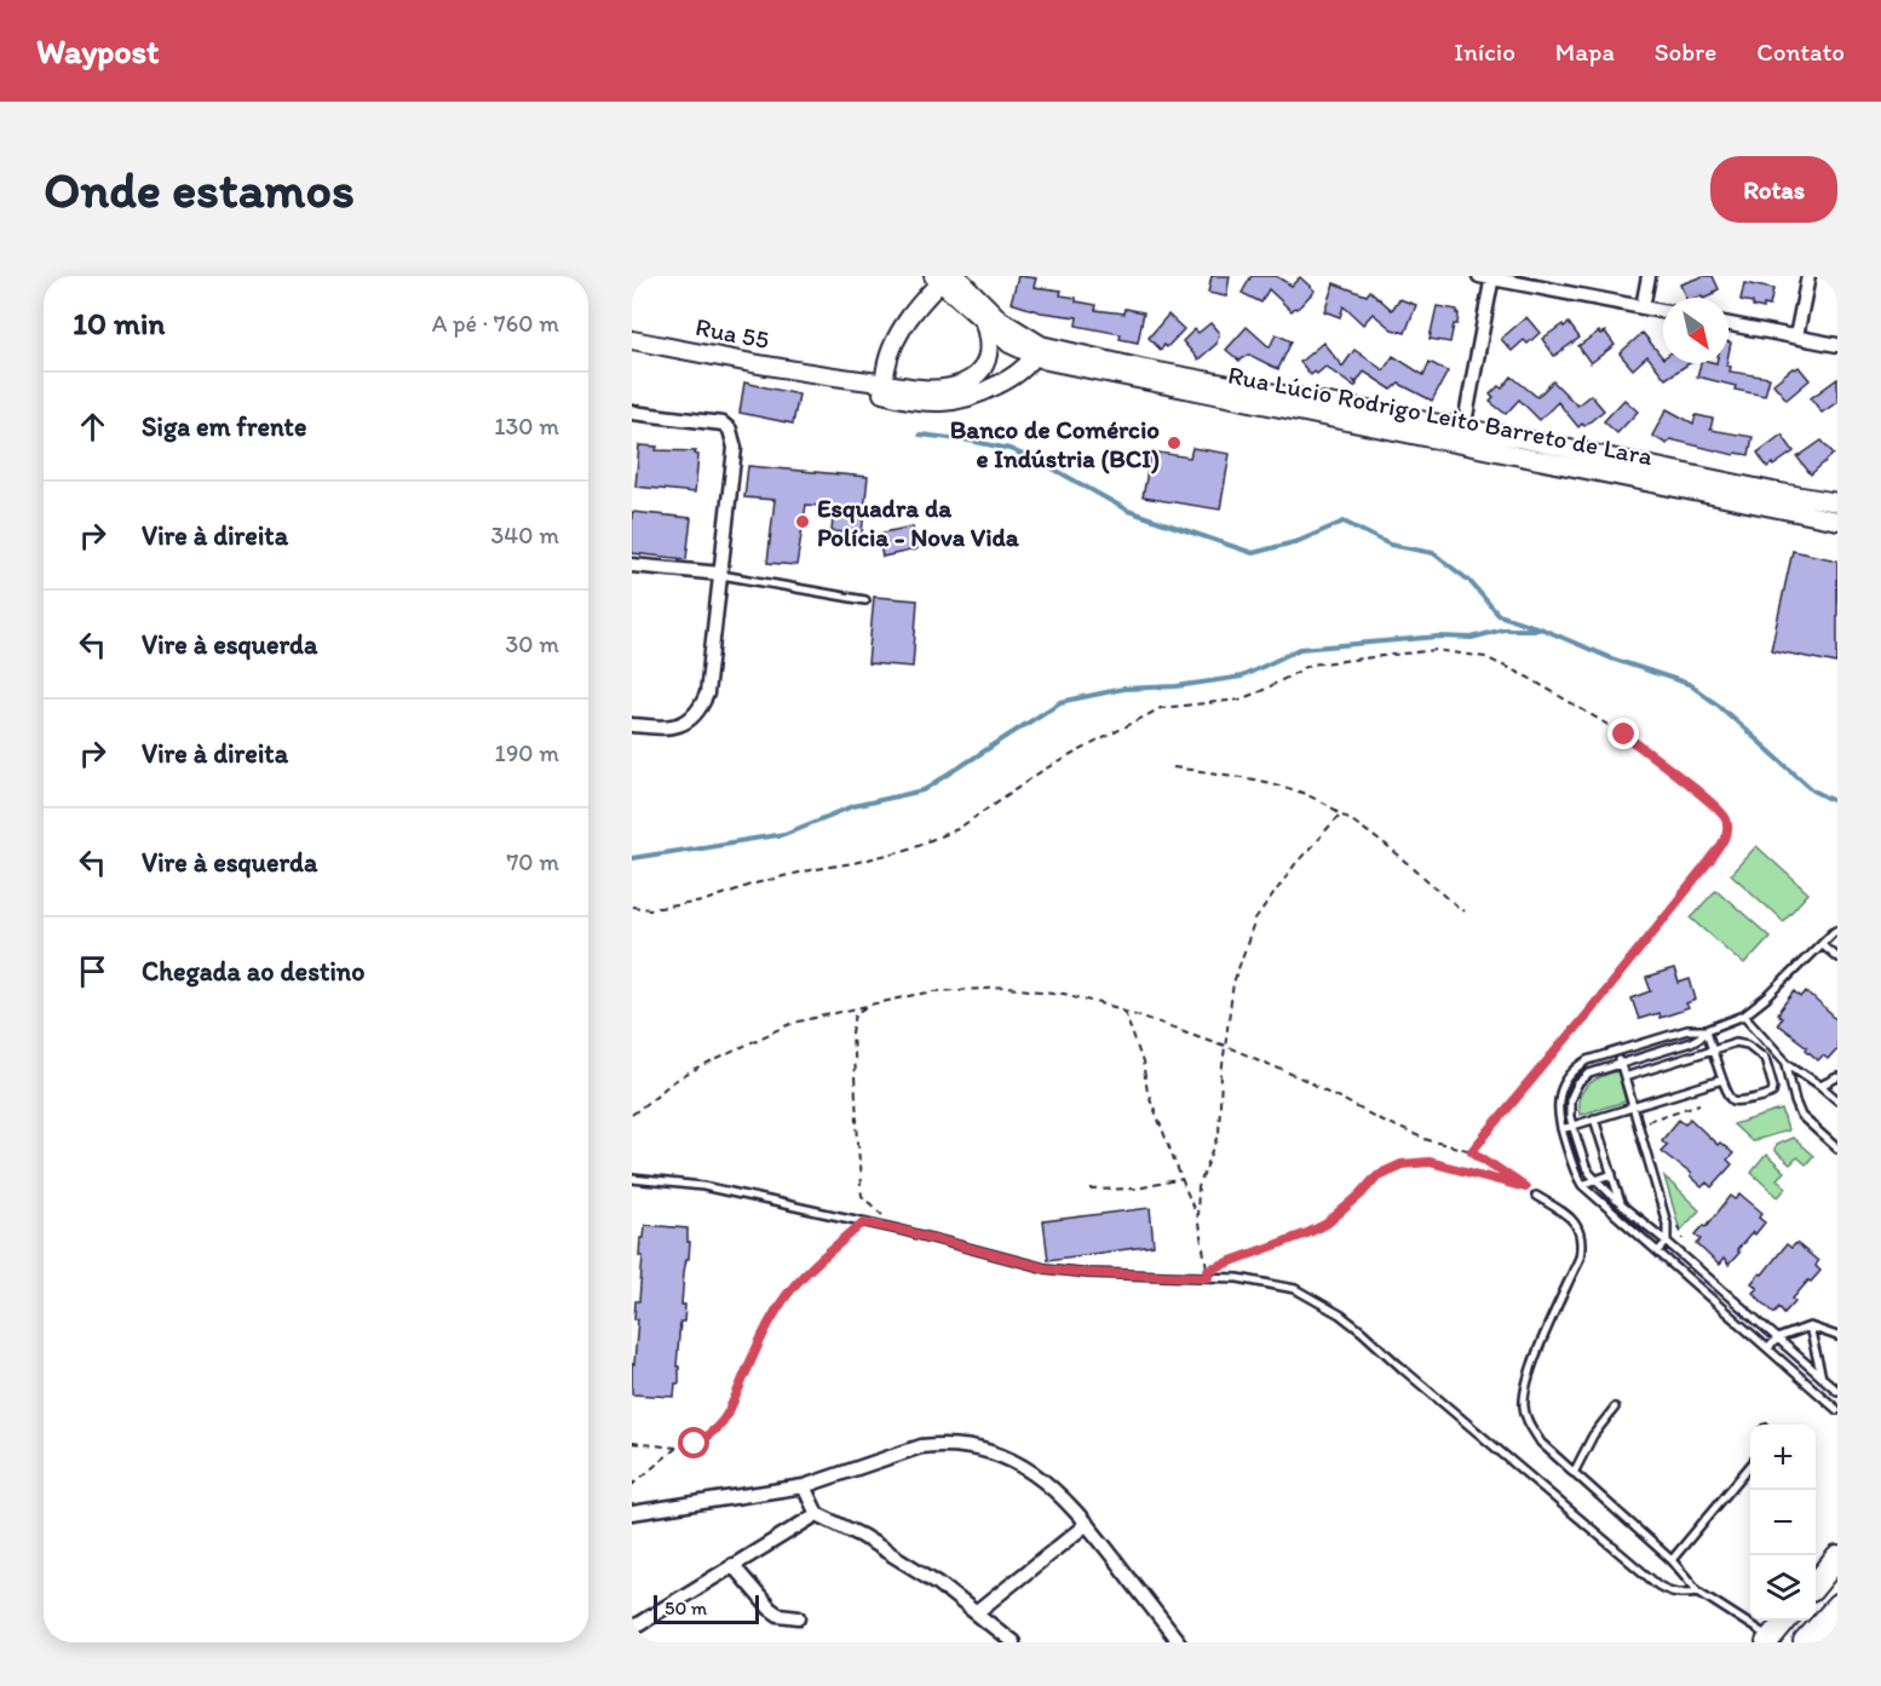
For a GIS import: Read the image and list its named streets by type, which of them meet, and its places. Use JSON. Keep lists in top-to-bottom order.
{
  "streets": {
    "street": ["Rua 55", "Rua Lúcio Rodrigo Leito Barreto de Lara"]
  },
  "places": ["Banco de Comércio e Indústria (BCI)", "Esquadra da Polícia - Nova Vida"],
  "scale_bar": "50 m",
  "north": "bottom right",
  "page": {
    "header": "Waypost",
    "nav": [
      "Início",
      "Mapa",
      "Sobre",
      "Contato"
    ],
    "buttons": "Rotas",
    "title": "Onde estamos",
    "heading": ["10 min", "A pé · 760 m"],
    "list": [
      ["Siga em frente", "130 m"],
      ["Vire à direita", "340 m"],
      ["Vire à esquerda", "30 m"],
      ["Vire à direita", "190 m"],
      ["Vire à esquerda", "70 m"],
      "Chegada ao destino"
    ],
    "map_buttons": ["+", "−"],
    "scale": "50 m"
  }
}
